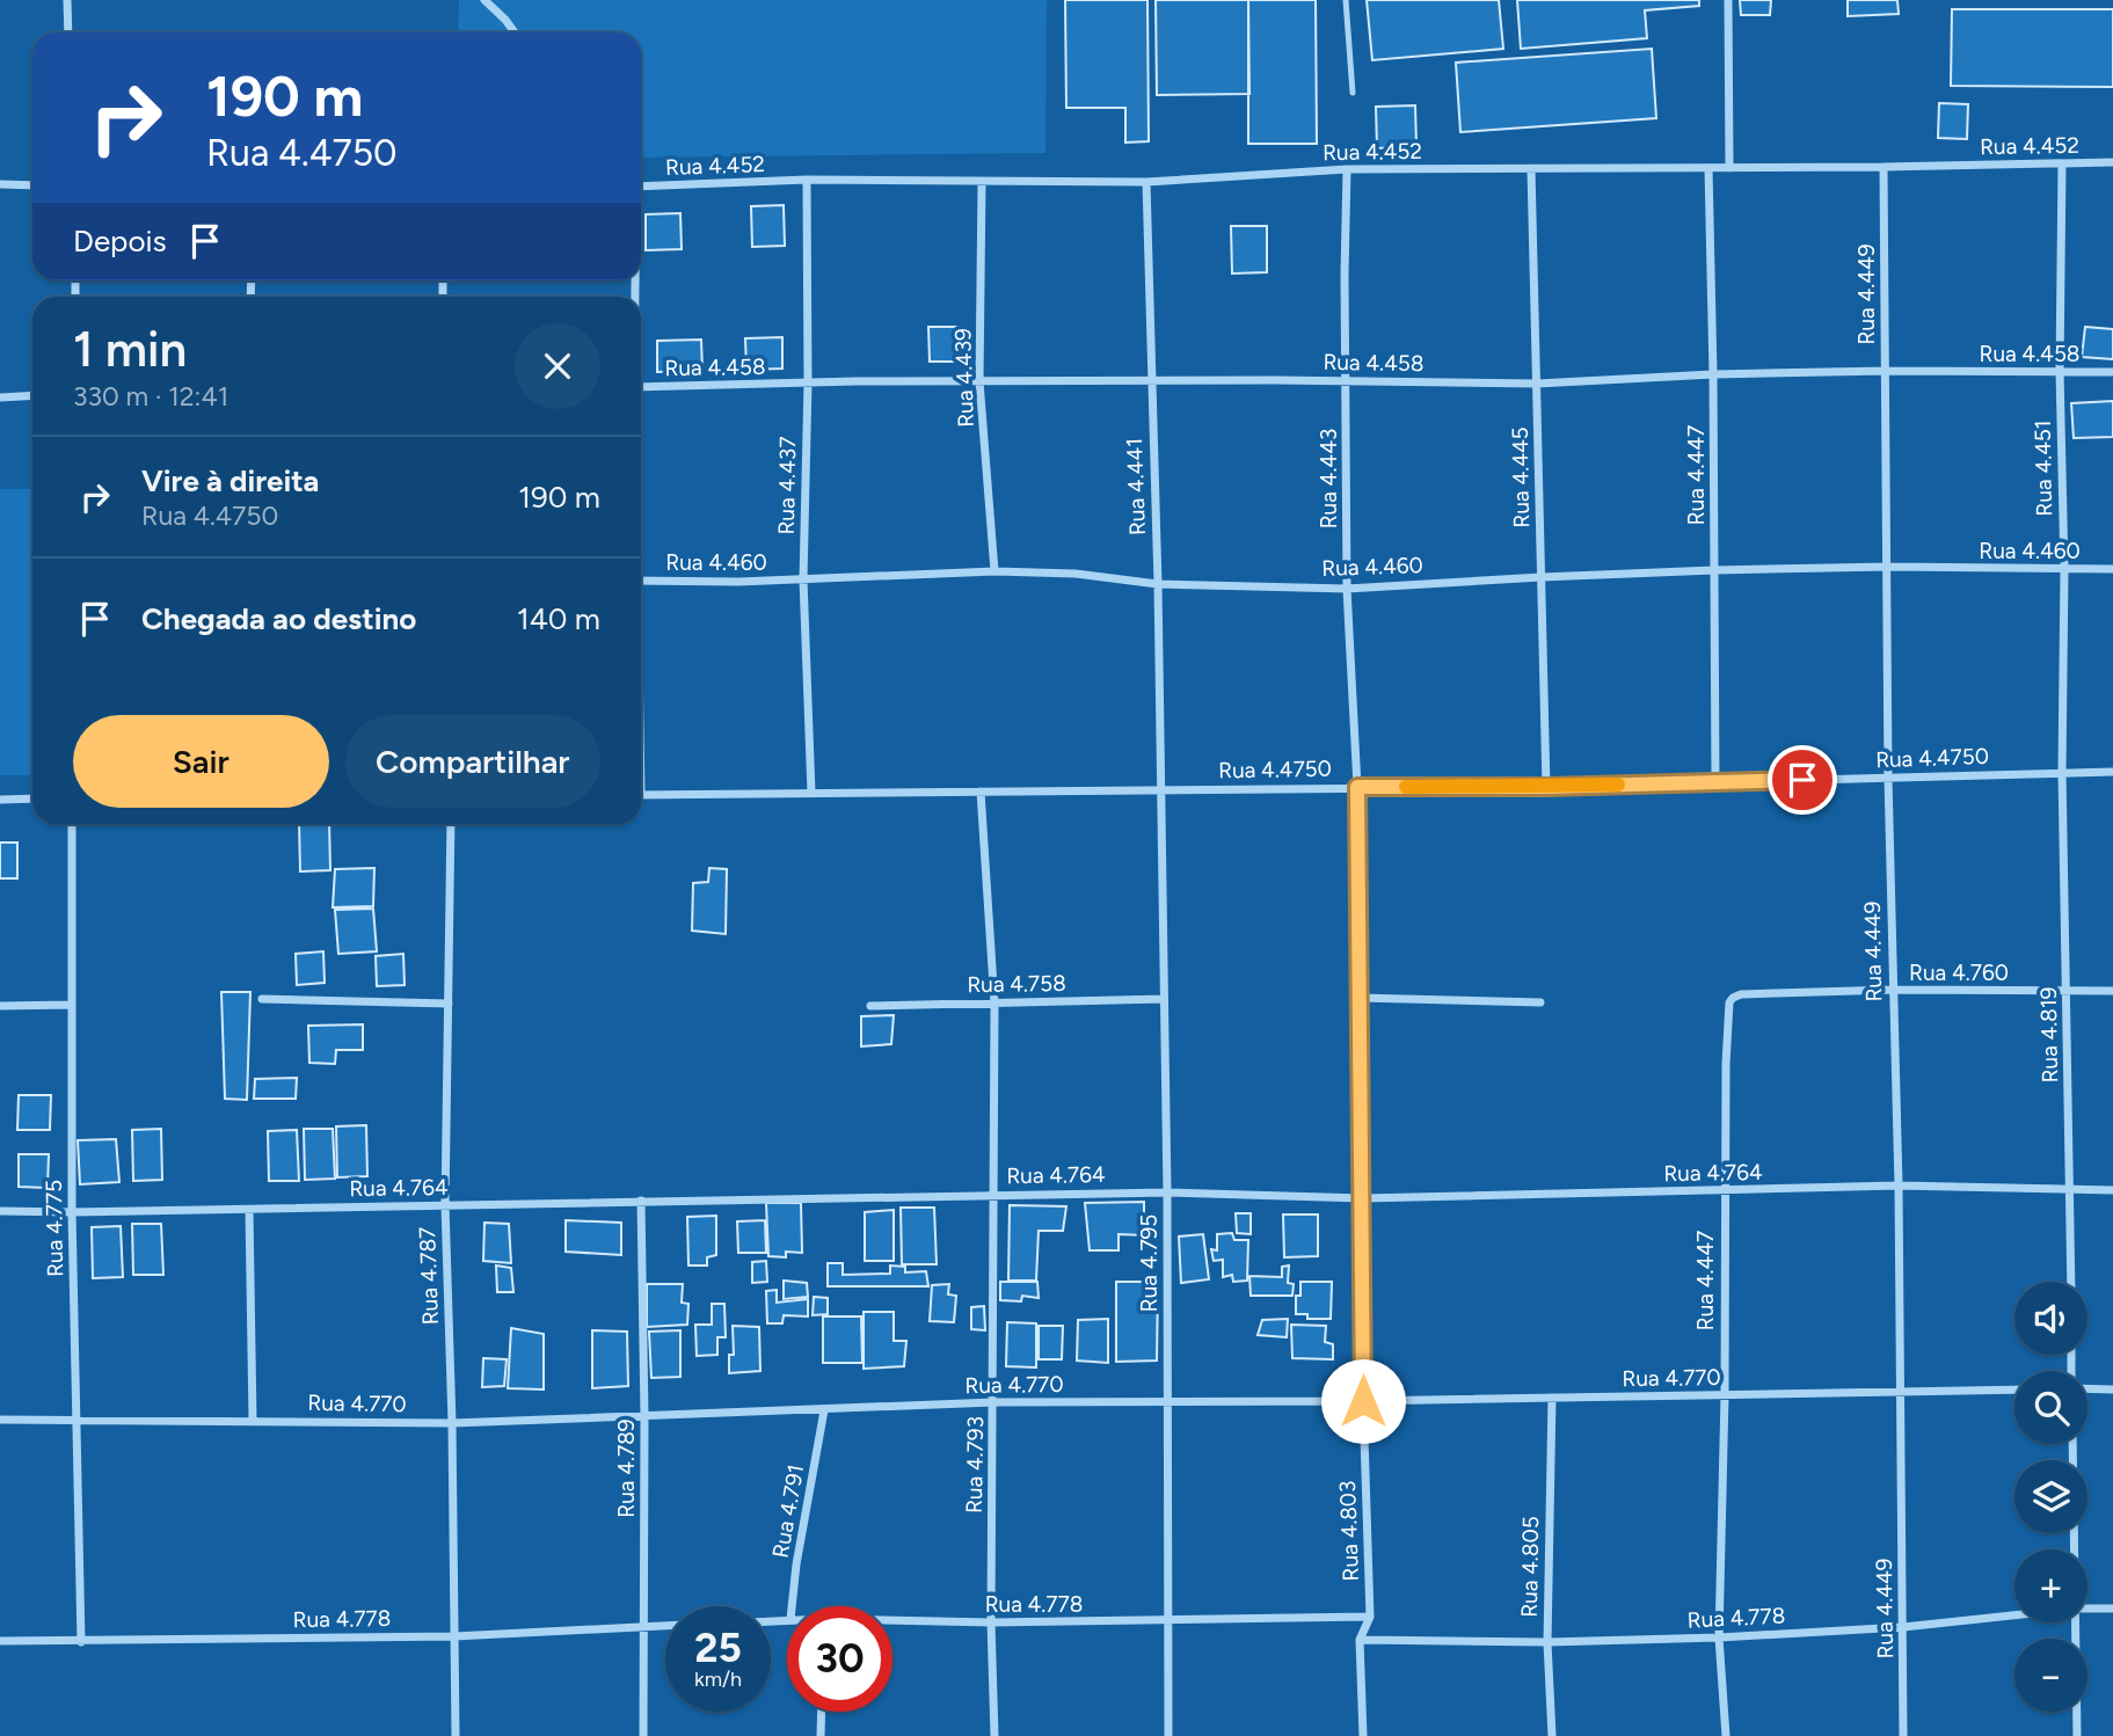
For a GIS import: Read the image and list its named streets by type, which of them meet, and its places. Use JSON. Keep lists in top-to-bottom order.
{
  "streets": {
    "street": [
      "Rua 4.452",
      "Rua 4.449",
      "Rua 4.458",
      "Rua 4.439",
      "Rua 4.451",
      "Rua 4.447",
      "Rua 4.445",
      "Rua 4.443",
      "Rua 4.437",
      "Rua 4.441",
      "Rua 4.460",
      "Rua 4.4750",
      "Rua 4.760",
      "Rua 4.758",
      "Rua 4.819",
      "Rua 4.764",
      "Rua 4.775",
      "Rua 4.795",
      "Rua 4.787",
      "Rua 4.770",
      "Rua 4.793",
      "Rua 4.789",
      "Rua 4.791",
      "Rua 4.803",
      "Rua 4.805",
      "Rua 4.778"
    ]
  },
  "crossings": [
    ["Rua 4.452", "Rua 4.449"],
    ["Rua 4.452", "Rua 4.439"],
    ["Rua 4.452", "Rua 4.451"],
    ["Rua 4.452", "Rua 4.447"],
    ["Rua 4.452", "Rua 4.445"],
    ["Rua 4.452", "Rua 4.443"],
    ["Rua 4.452", "Rua 4.437"],
    ["Rua 4.452", "Rua 4.441"],
    ["Rua 4.449", "Rua 4.458"],
    ["Rua 4.449", "Rua 4.460"],
    ["Rua 4.449", "Rua 4.4750"],
    ["Rua 4.449", "Rua 4.760"],
    ["Rua 4.449", "Rua 4.764"],
    ["Rua 4.449", "Rua 4.770"],
    ["Rua 4.449", "Rua 4.778"],
    ["Rua 4.458", "Rua 4.439"],
    ["Rua 4.458", "Rua 4.451"],
    ["Rua 4.458", "Rua 4.447"],
    ["Rua 4.458", "Rua 4.445"],
    ["Rua 4.458", "Rua 4.443"],
    ["Rua 4.458", "Rua 4.437"],
    ["Rua 4.458", "Rua 4.441"],
    ["Rua 4.439", "Rua 4.460"],
    ["Rua 4.451", "Rua 4.460"],
    ["Rua 4.451", "Rua 4.4750"],
    ["Rua 4.451", "Rua 4.819"],
    ["Rua 4.447", "Rua 4.460"],
    ["Rua 4.447", "Rua 4.4750"],
    ["Rua 4.447", "Rua 4.760"],
    ["Rua 4.447", "Rua 4.764"],
    ["Rua 4.447", "Rua 4.770"],
    ["Rua 4.447", "Rua 4.778"],
    ["Rua 4.445", "Rua 4.460"],
    ["Rua 4.445", "Rua 4.4750"],
    ["Rua 4.443", "Rua 4.460"],
    ["Rua 4.443", "Rua 4.4750"],
    ["Rua 4.443", "Rua 4.803"],
    ["Rua 4.437", "Rua 4.460"],
    ["Rua 4.437", "Rua 4.4750"],
    ["Rua 4.441", "Rua 4.460"],
    ["Rua 4.441", "Rua 4.4750"],
    ["Rua 4.441", "Rua 4.795"],
    ["Rua 4.4750", "Rua 4.819"],
    ["Rua 4.4750", "Rua 4.795"],
    ["Rua 4.4750", "Rua 4.793"],
    ["Rua 4.4750", "Rua 4.803"],
    ["Rua 4.760", "Rua 4.819"],
    ["Rua 4.758", "Rua 4.795"],
    ["Rua 4.758", "Rua 4.793"],
    ["Rua 4.819", "Rua 4.764"],
    ["Rua 4.764", "Rua 4.775"],
    ["Rua 4.764", "Rua 4.795"],
    ["Rua 4.764", "Rua 4.787"],
    ["Rua 4.764", "Rua 4.793"],
    ["Rua 4.764", "Rua 4.789"],
    ["Rua 4.764", "Rua 4.803"],
    ["Rua 4.775", "Rua 4.770"],
    ["Rua 4.775", "Rua 4.778"],
    ["Rua 4.795", "Rua 4.770"],
    ["Rua 4.795", "Rua 4.778"],
    ["Rua 4.787", "Rua 4.770"],
    ["Rua 4.787", "Rua 4.778"],
    ["Rua 4.770", "Rua 4.793"],
    ["Rua 4.770", "Rua 4.789"],
    ["Rua 4.770", "Rua 4.791"],
    ["Rua 4.770", "Rua 4.803"],
    ["Rua 4.770", "Rua 4.805"],
    ["Rua 4.793", "Rua 4.778"],
    ["Rua 4.789", "Rua 4.778"],
    ["Rua 4.803", "Rua 4.778"],
    ["Rua 4.805", "Rua 4.778"]
  ],
  "page": {
    "turn": ["190 m", "Rua 4.4750"],
    "then": "Depois",
    "heading": ["1 min", "330 m · 12:41"],
    "list": [
      {
        "name": "Vire à direita",
        "note": "Rua 4.4750",
        "value": "190 m"
      },
      {
        "name": "Chegada ao destino",
        "value": "140 m"
      }
    ],
    "buttons": ["Sair", "Compartilhar"],
    "map_buttons": ["+", "−"],
    "speed": "25 km/h",
    "limit": "30"
  }
}
